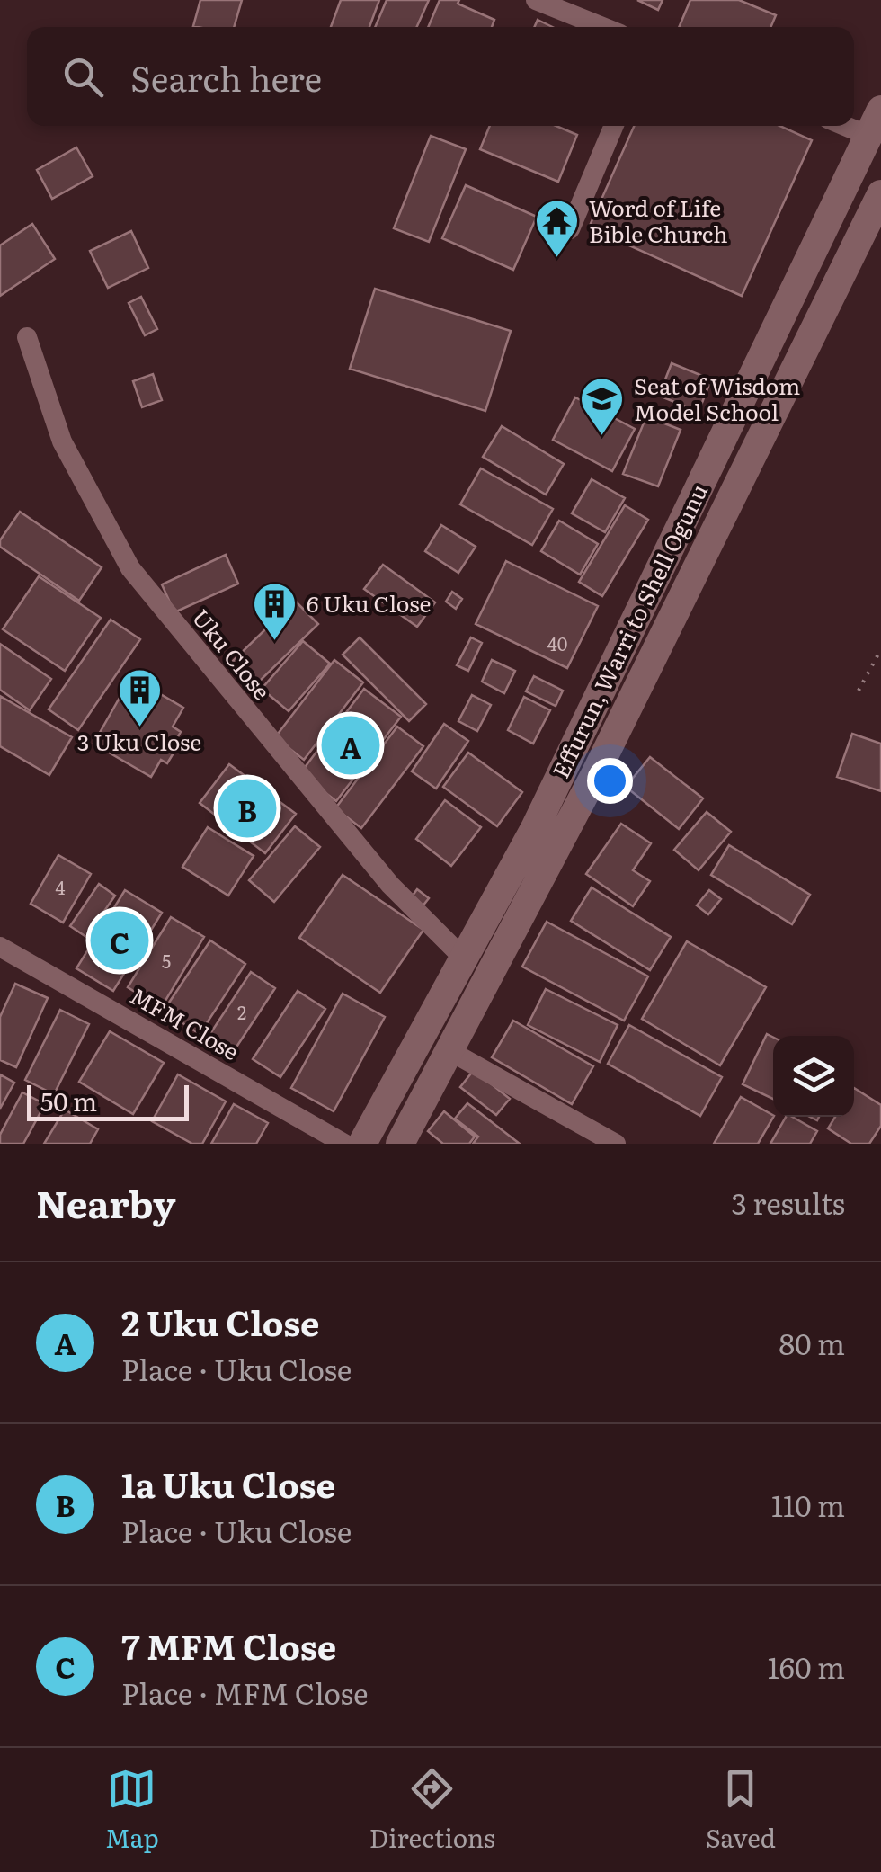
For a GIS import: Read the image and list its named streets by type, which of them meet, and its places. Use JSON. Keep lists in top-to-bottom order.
{
  "streets": {
    "main road": ["Effurun, Warri to Shell Ogunu"],
    "street": ["Uku Close", "MFM Close"]
  },
  "crossings": [
    ["Effurun, Warri to Shell Ogunu", "Uku Close"]
  ],
  "places": {
    "temple": ["Word of Life Bible Church"],
    "school or university": ["Seat of Wisdom Model School"],
    "building": ["6 Uku Close", "3 Uku Close"]
  },
  "house_numbers": [
    "40",
    "4",
    "5",
    "2"
  ],
  "scale_bar": "50 m",
  "page": {
    "search": "Search here",
    "pins": ["A", "B", "C"],
    "scale": "50 m",
    "heading": ["Nearby", "3 results"],
    "list": [
      {
        "mark": "A",
        "name": "2 Uku Close",
        "note": "Place · Uku Close",
        "value": "80 m"
      },
      {
        "mark": "B",
        "name": "1a Uku Close",
        "note": "Place · Uku Close",
        "value": "110 m"
      },
      {
        "mark": "C",
        "name": "7 MFM Close",
        "note": "Place · MFM Close",
        "value": "160 m"
      }
    ],
    "nav": ["Map", "Directions", "Saved"]
  }
}
